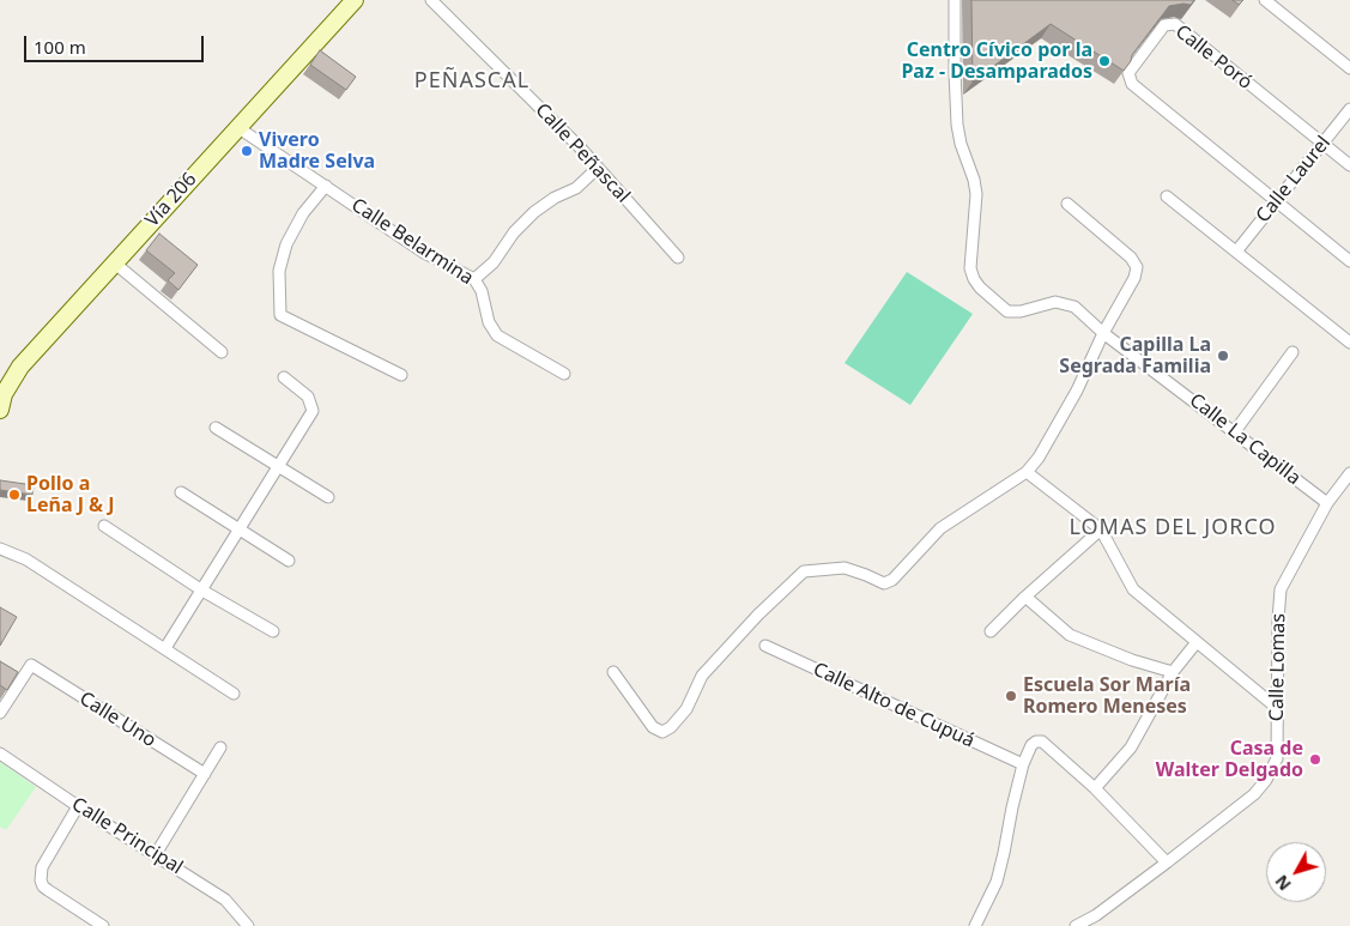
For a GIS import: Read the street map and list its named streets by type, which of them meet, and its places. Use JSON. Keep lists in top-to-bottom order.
{
  "streets": {
    "main road": ["Vía 206"],
    "street": [
      "Calle Poró",
      "Calle Peñascal",
      "Calle Laurel",
      "Calle Belarmina",
      "Calle La Capilla",
      "Calle Lomas",
      "Calle Alto de Cupuá",
      "Calle Uno",
      "Calle Principal"
    ]
  },
  "crossings": [
    ["Calle Poró", "Calle Laurel"],
    ["Vía 206", "Calle Belarmina"],
    ["Calle La Capilla", "Calle Lomas"]
  ],
  "districts": ["PEÑASCAL", "LOMAS DEL JORCO"],
  "places": [
    "Centro Cívico por la Paz - Desamparados",
    "Vivero Madre Selva",
    "Capilla La Segrada Familia",
    "Pollo a Leña J & J",
    "Escuela Sor María Romero Meneses",
    "Casa de Walter Delgado"
  ],
  "scale_bar": "100 m",
  "north": "bottom left"
}
